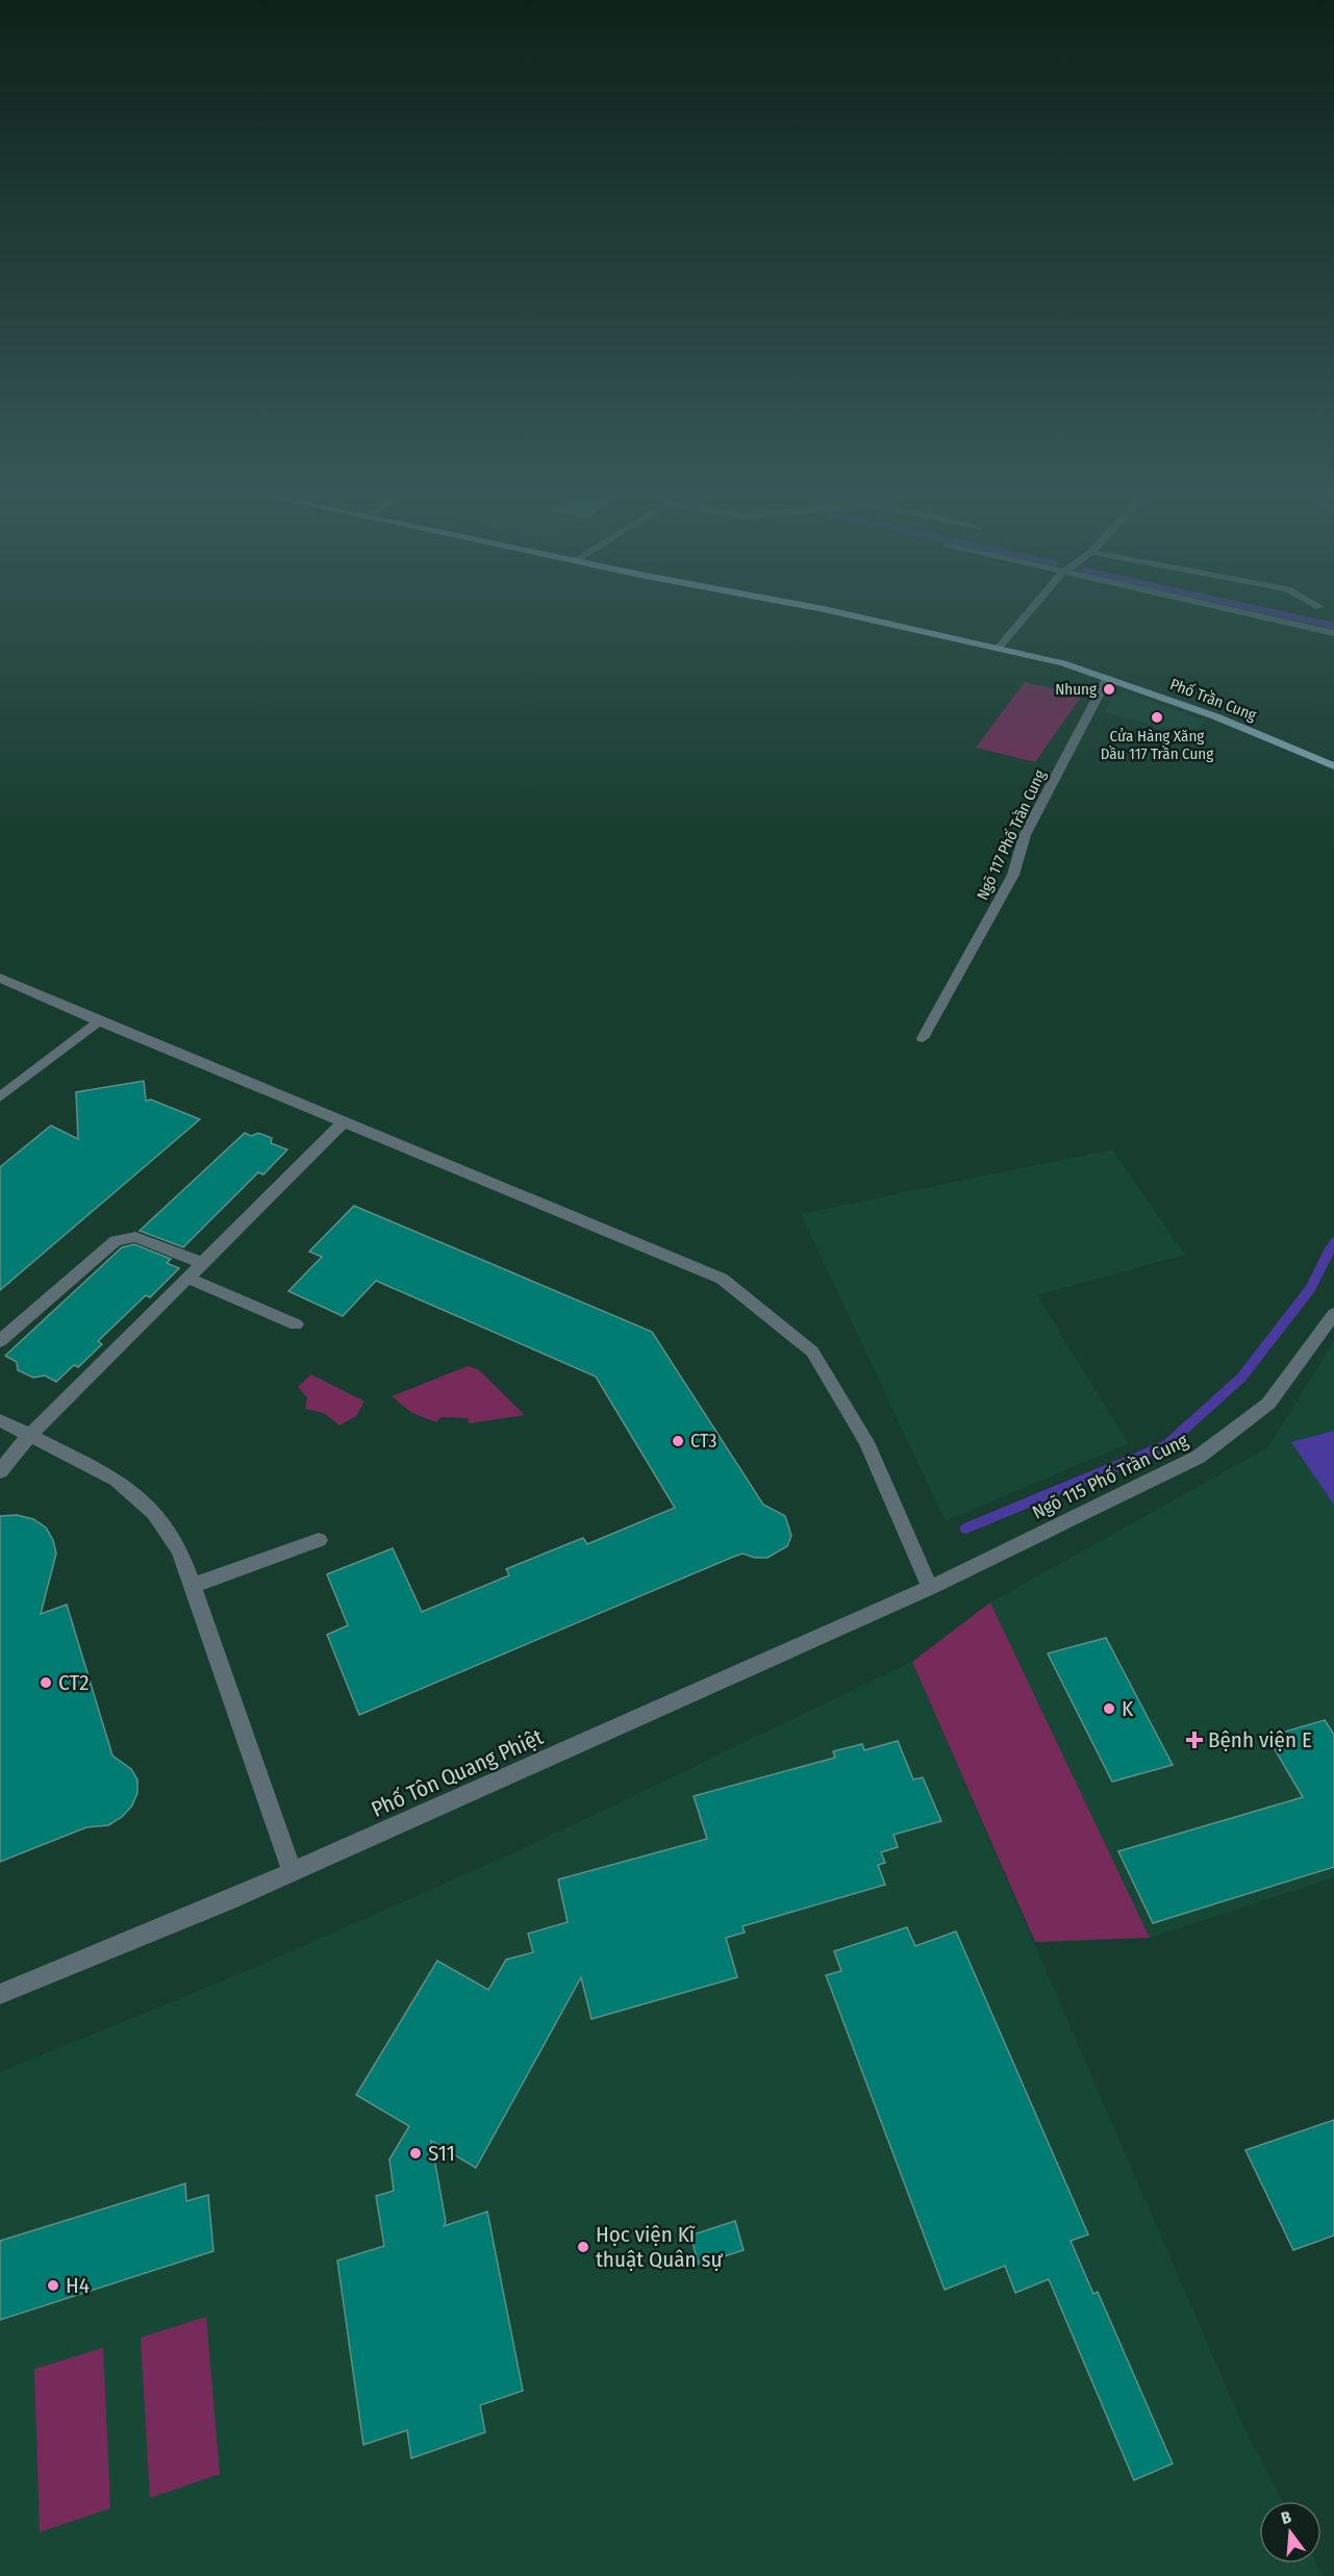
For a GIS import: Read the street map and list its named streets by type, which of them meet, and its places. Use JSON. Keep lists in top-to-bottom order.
{
  "streets": {
    "main road": ["Phố Trần Cung"],
    "street": ["Ngõ 117 Phố Trần Cung", "Ngõ 115 Phố Trần Cung", "Phố Tôn Quang Phiệt"]
  },
  "crossings": [
    ["Phố Trần Cung", "Ngõ 117 Phố Trần Cung"],
    ["Ngõ 115 Phố Trần Cung", "Phố Tôn Quang Phiệt"]
  ],
  "places": {
    "other": [
      "Nhung",
      "Cửa Hàng Xăng Dầu 117 Trần Cung",
      "CT3",
      "CT2",
      "K",
      "S11",
      "Học viện Kĩ thuật Quân sự",
      "H4"
    ],
    "health": ["Bệnh viện E"]
  },
  "north": "top"
}
